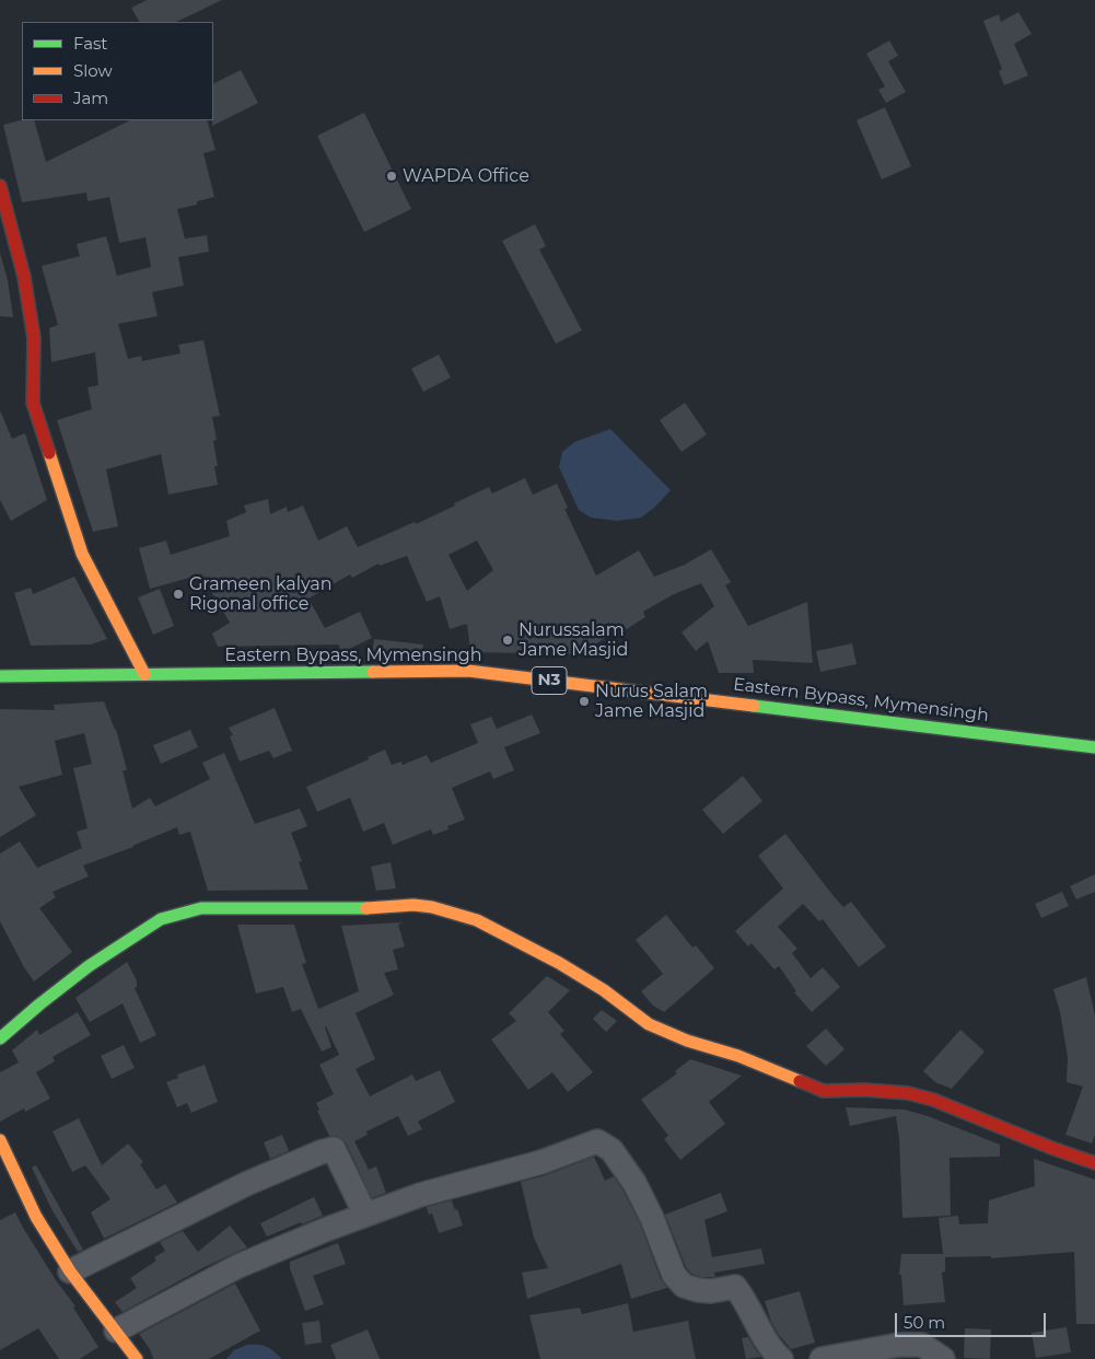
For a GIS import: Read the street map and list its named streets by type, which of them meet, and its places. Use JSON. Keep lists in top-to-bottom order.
{
  "streets": {
    "main road": ["Eastern Bypass, Mymensingh", "N3"]
  },
  "places": [
    "WAPDA Office",
    "Grameen kalyan Rigonal office",
    "Nurussalam Jame Masjid",
    "Nurus Salam Jame Masjid"
  ],
  "legend": ["Fast", "Slow", "Jam"],
  "scale_bar": "50 m"
}
